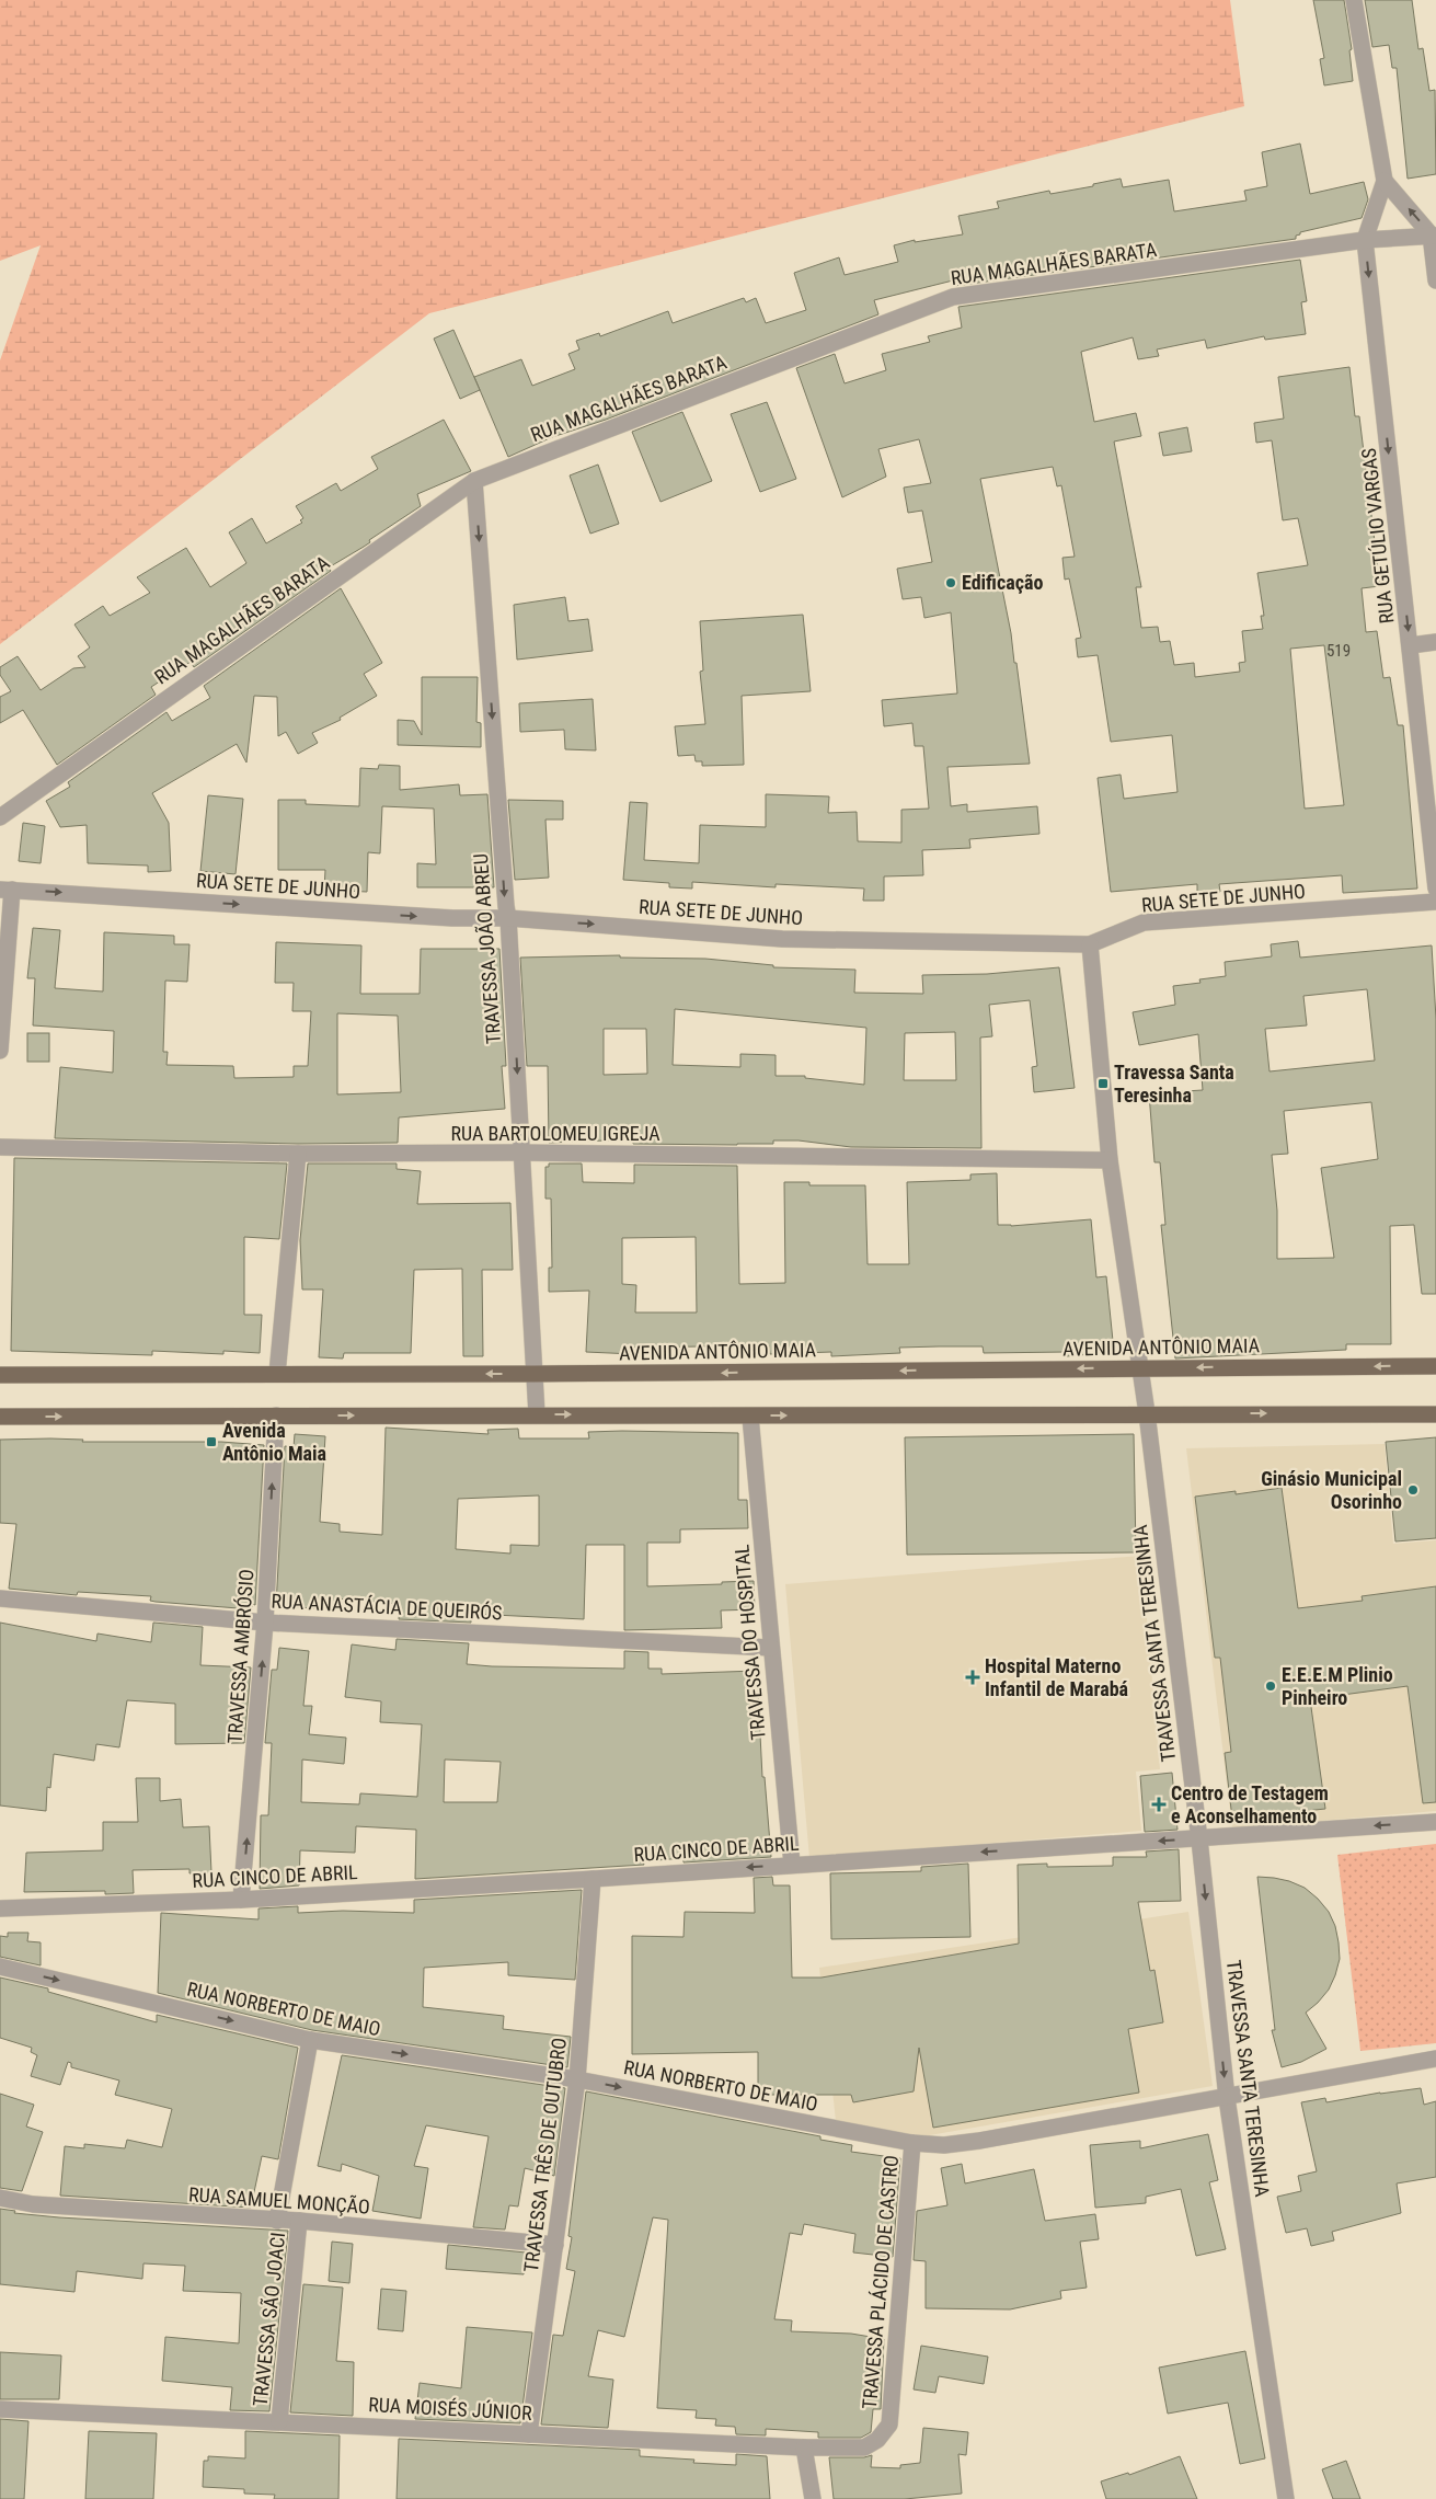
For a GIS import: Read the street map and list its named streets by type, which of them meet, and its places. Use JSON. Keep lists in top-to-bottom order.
{
  "streets": {
    "main road": ["AVENIDA ANTÔNIO MAIA"],
    "street": [
      "RUA MAGALHÃES BARATA",
      "RUA GETÚLIO VARGAS",
      "RUA SETE DE JUNHO",
      "TRAVESSA JOÃO ABREU",
      "RUA BARTOLOMEU IGREJA",
      "RUA ANASTÁCIA DE QUEIRÓS",
      "TRAVESSA DO HOSPITAL",
      "TRAVESSA SANTA TERESINHA",
      "TRAVESSA AMBRÓSIO",
      "RUA CINCO DE ABRIL",
      "RUA NORBERTO DE MAIO",
      "TRAVESSA TRÊS DE OUTUBRO",
      "RUA SAMUEL MONÇÃO",
      "TRAVESSA PLÁCIDO DE CASTRO",
      "TRAVESSA SÃO JOACI",
      "RUA MOISÉS JÚNIOR"
    ]
  },
  "crossings": [
    ["RUA MAGALHÃES BARATA", "RUA GETÚLIO VARGAS"],
    ["RUA MAGALHÃES BARATA", "TRAVESSA JOÃO ABREU"],
    ["RUA SETE DE JUNHO", "TRAVESSA JOÃO ABREU"],
    ["RUA SETE DE JUNHO", "TRAVESSA SANTA TERESINHA"],
    ["TRAVESSA JOÃO ABREU", "RUA BARTOLOMEU IGREJA"],
    ["TRAVESSA JOÃO ABREU", "AVENIDA ANTÔNIO MAIA"],
    ["RUA BARTOLOMEU IGREJA", "TRAVESSA SANTA TERESINHA"],
    ["AVENIDA ANTÔNIO MAIA", "TRAVESSA SANTA TERESINHA"],
    ["RUA ANASTÁCIA DE QUEIRÓS", "TRAVESSA DO HOSPITAL"],
    ["RUA ANASTÁCIA DE QUEIRÓS", "TRAVESSA AMBRÓSIO"],
    ["TRAVESSA DO HOSPITAL", "RUA CINCO DE ABRIL"],
    ["TRAVESSA SANTA TERESINHA", "RUA CINCO DE ABRIL"],
    ["TRAVESSA SANTA TERESINHA", "RUA NORBERTO DE MAIO"],
    ["TRAVESSA AMBRÓSIO", "RUA CINCO DE ABRIL"],
    ["RUA CINCO DE ABRIL", "TRAVESSA TRÊS DE OUTUBRO"],
    ["RUA NORBERTO DE MAIO", "TRAVESSA TRÊS DE OUTUBRO"],
    ["RUA NORBERTO DE MAIO", "TRAVESSA PLÁCIDO DE CASTRO"],
    ["TRAVESSA TRÊS DE OUTUBRO", "RUA SAMUEL MONÇÃO"],
    ["TRAVESSA TRÊS DE OUTUBRO", "RUA MOISÉS JÚNIOR"],
    ["RUA SAMUEL MONÇÃO", "TRAVESSA SÃO JOACI"],
    ["TRAVESSA PLÁCIDO DE CASTRO", "RUA MOISÉS JÚNIOR"],
    ["TRAVESSA SÃO JOACI", "RUA MOISÉS JÚNIOR"]
  ],
  "one_way": [
    "RUA GETÚLIO VARGAS",
    "RUA SETE DE JUNHO",
    "TRAVESSA JOÃO ABREU",
    "TRAVESSA AMBRÓSIO",
    "RUA CINCO DE ABRIL",
    "RUA NORBERTO DE MAIO"
  ],
  "places": {
    "other": ["Edificação", "Ginásio Municipal Osorinho", "E.E.E.M Plinio Pinheiro"],
    "transit": ["Travessa Santa Teresinha", "Avenida Antônio Maia"],
    "health": ["Hospital Materno Infantil de Marabá", "Centro de Testagem e Aconselhamento"]
  },
  "house_numbers": ["519"]
}
